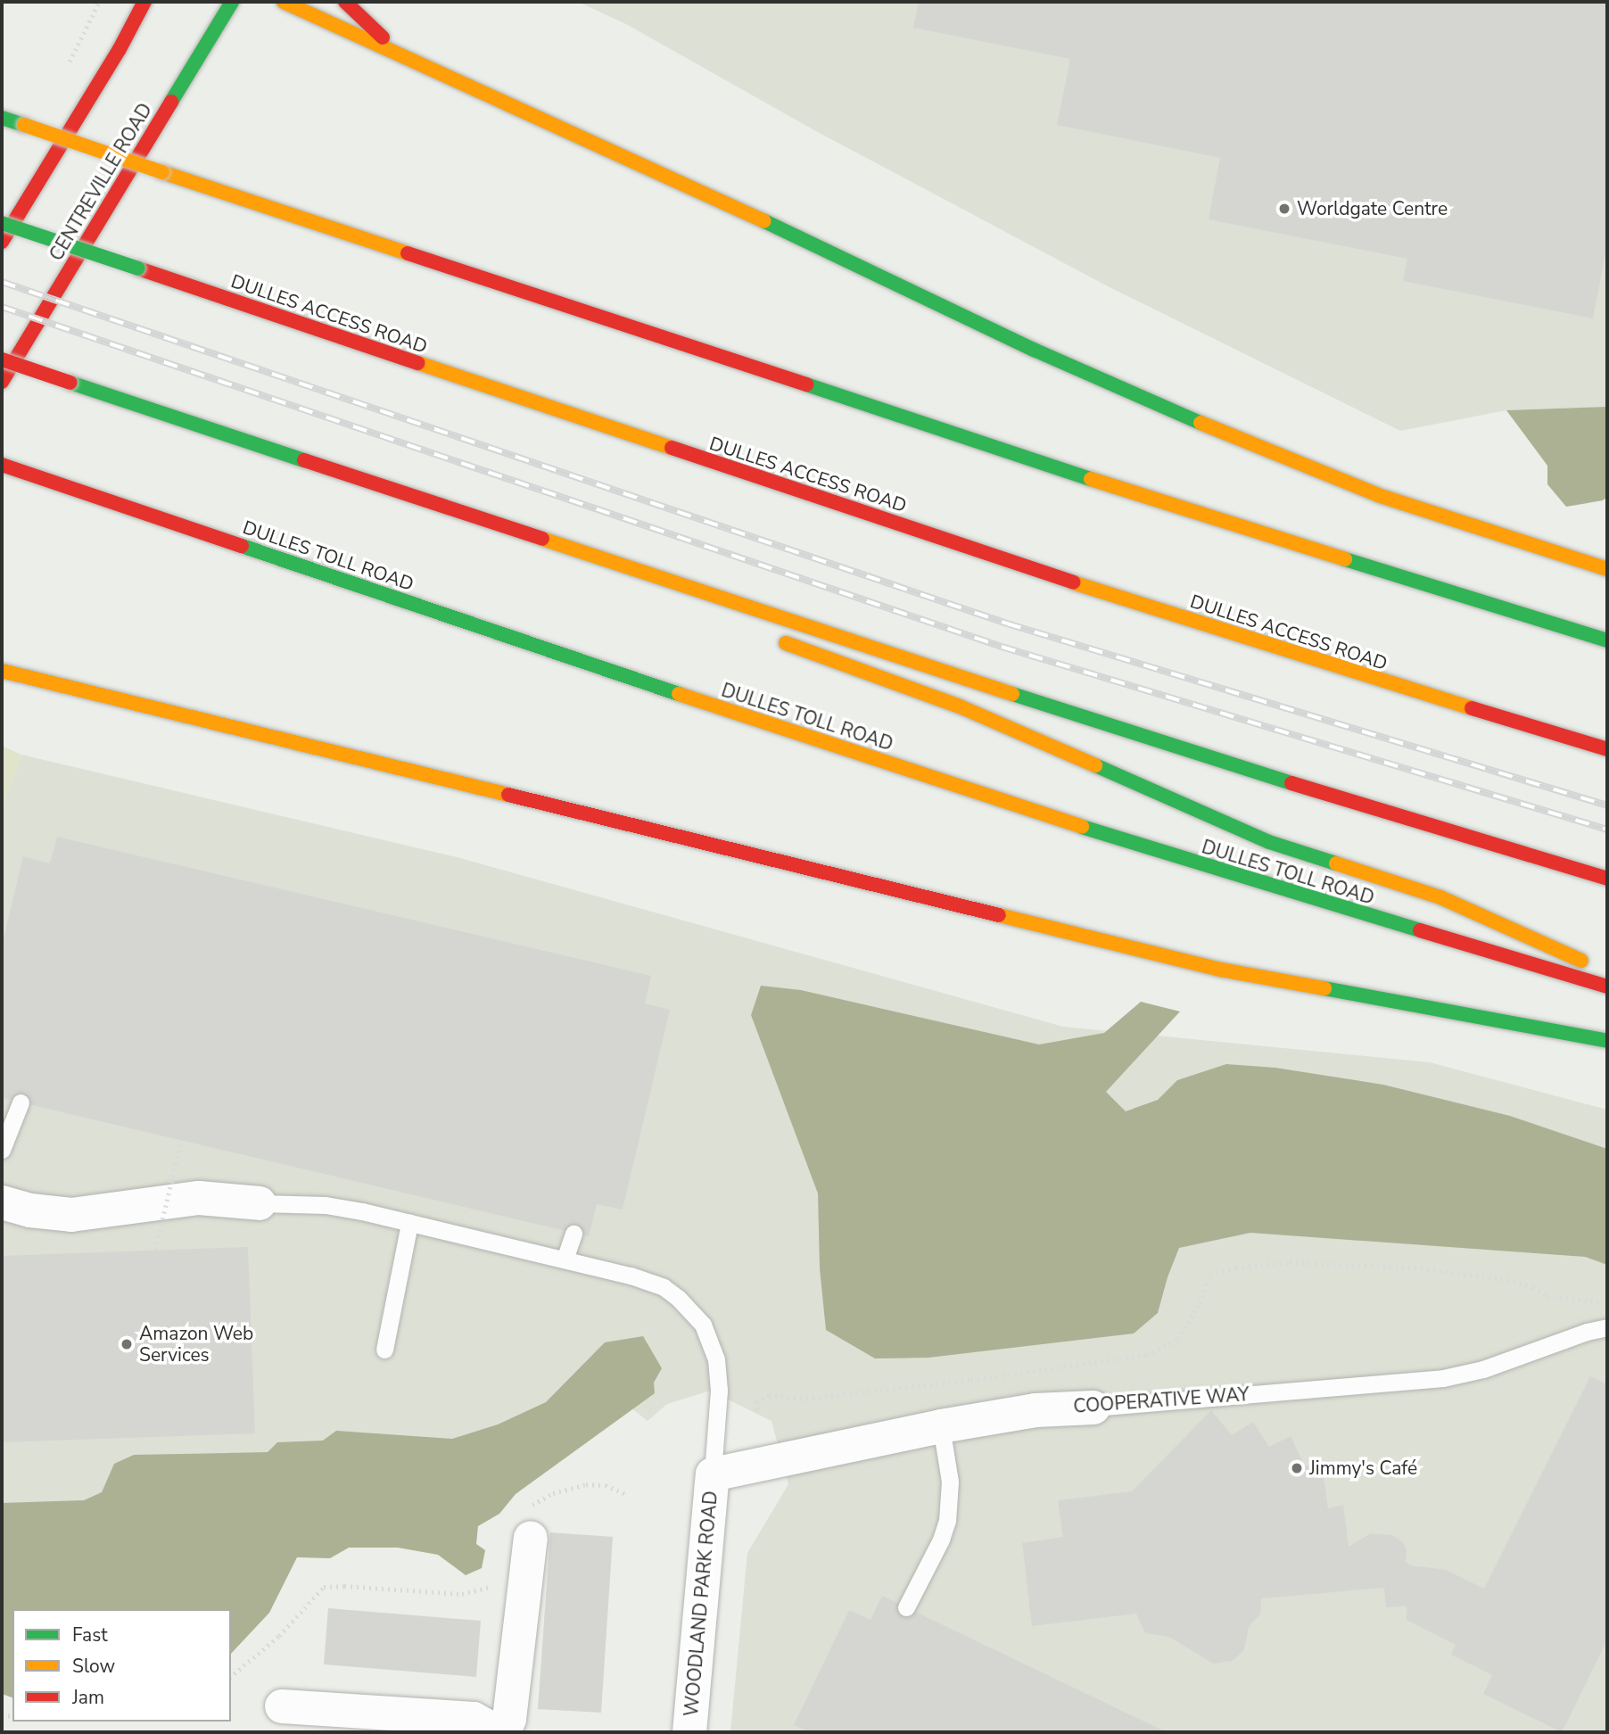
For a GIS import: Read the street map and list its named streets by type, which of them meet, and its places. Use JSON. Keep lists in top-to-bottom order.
{
  "streets": {
    "main road": ["CENTREVILLE ROAD", "DULLES ACCESS ROAD", "DULLES TOLL ROAD"],
    "street": ["COOPERATIVE WAY", "WOODLAND PARK ROAD"]
  },
  "crossings": [
    ["COOPERATIVE WAY", "WOODLAND PARK ROAD"]
  ],
  "places": ["Worldgate Centre", "Amazon Web Services", "Jimmy's Café"],
  "legend": ["Fast", "Slow", "Jam"]
}
